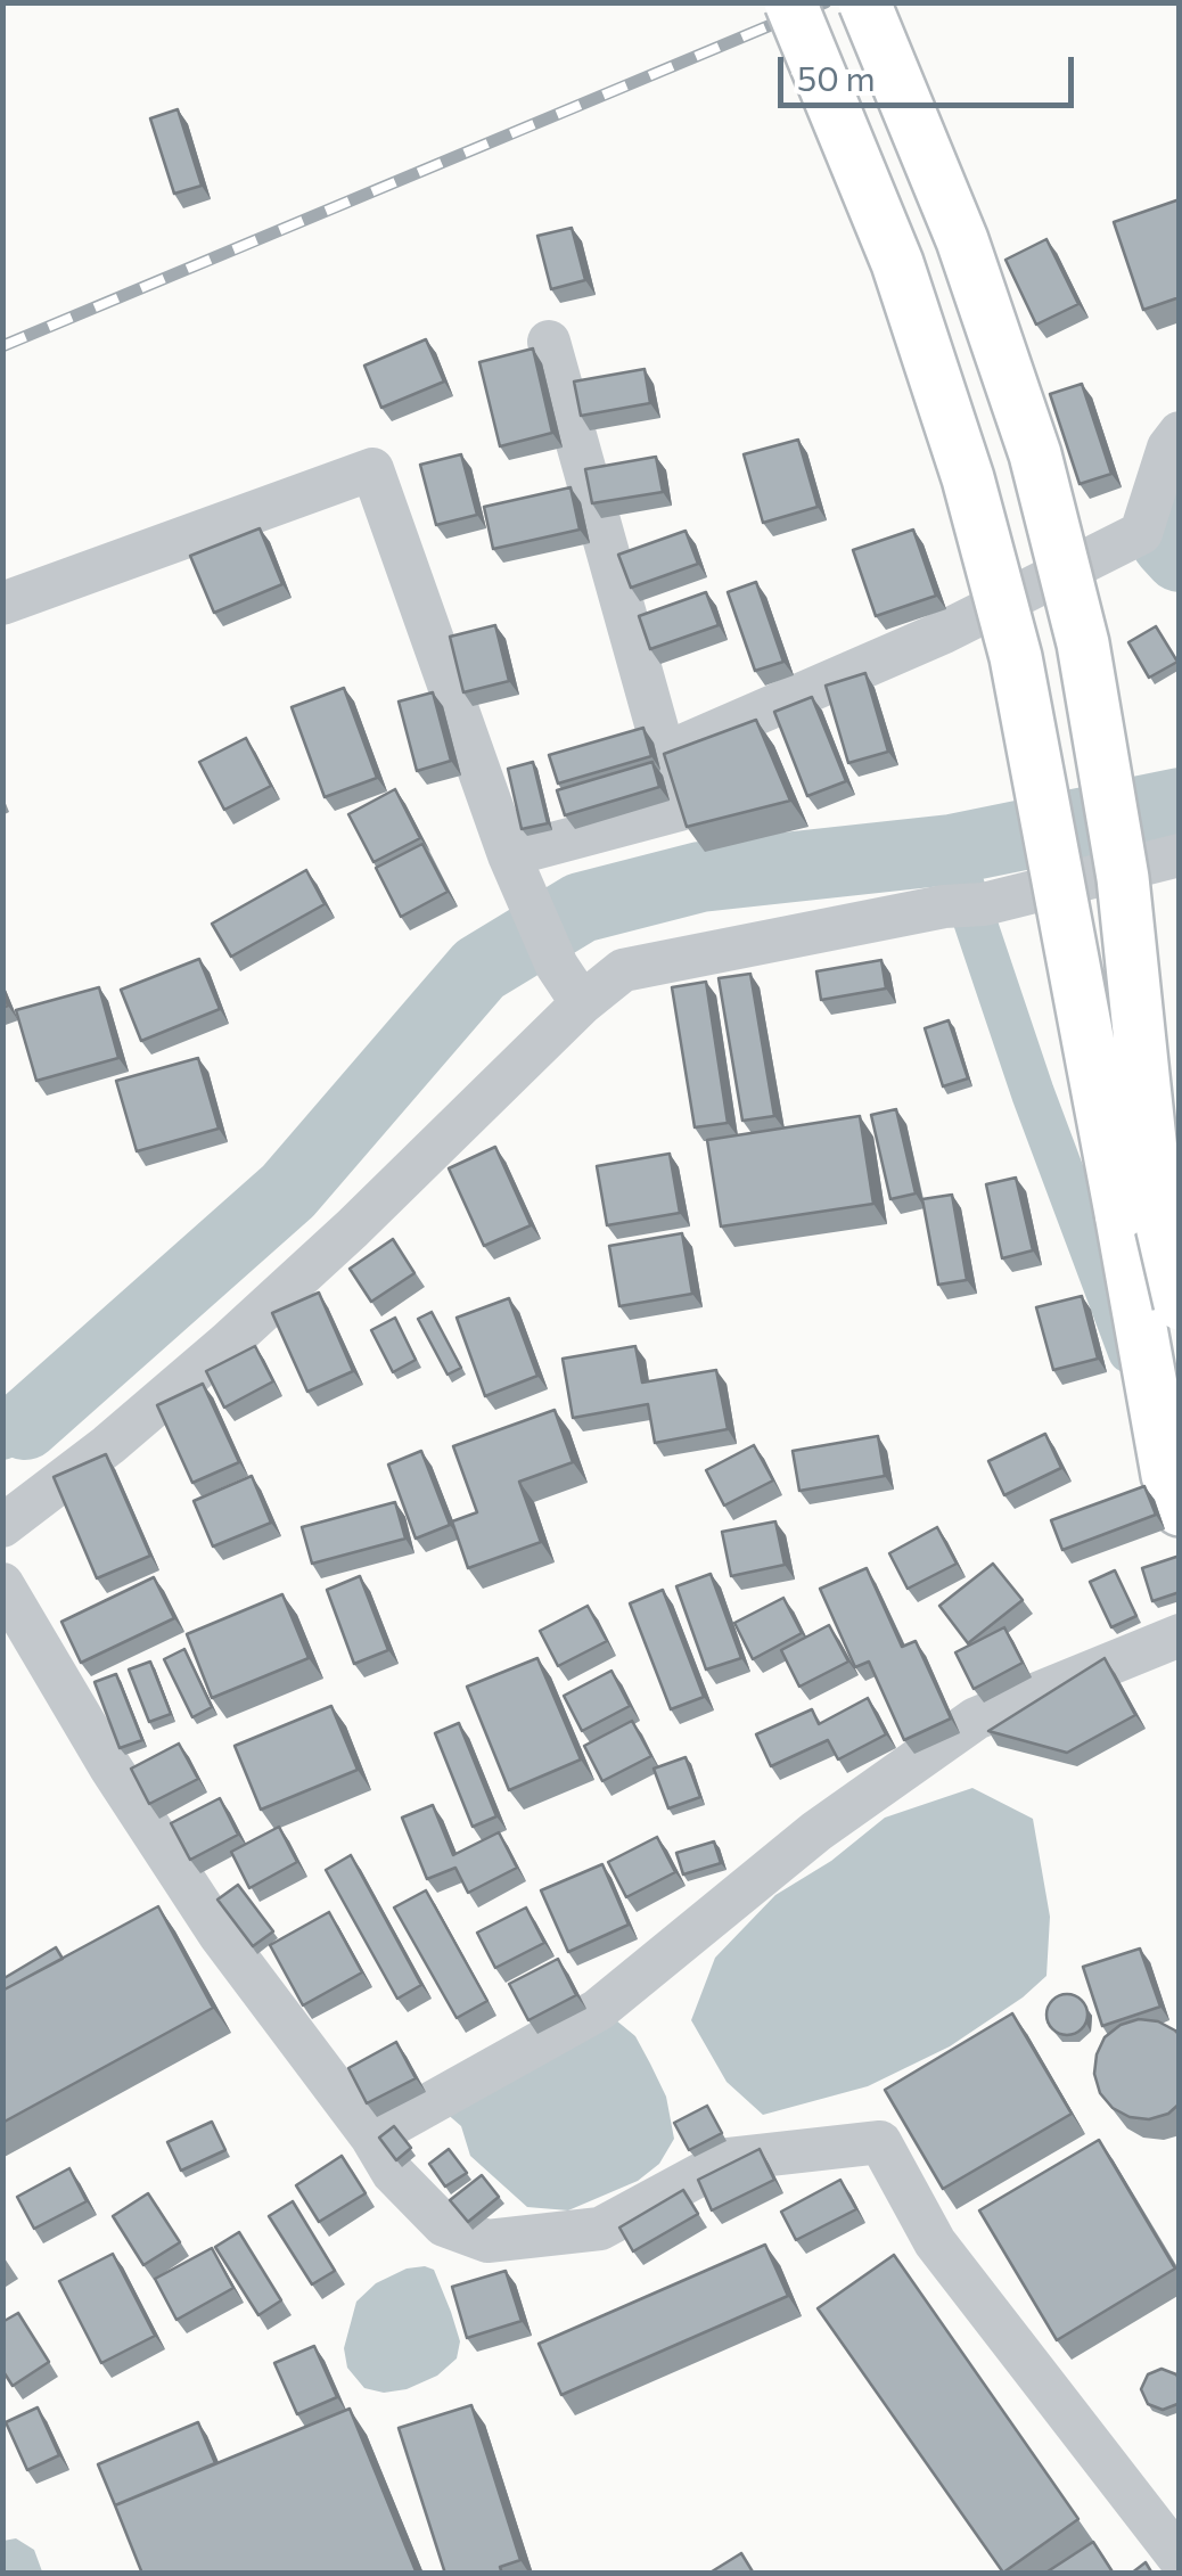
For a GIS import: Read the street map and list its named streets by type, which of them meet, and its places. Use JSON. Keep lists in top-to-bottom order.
{
  "scale_bar": "50 m"
}
